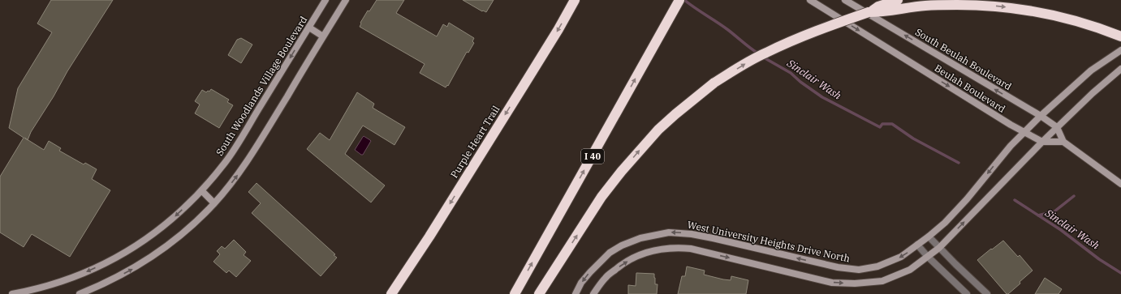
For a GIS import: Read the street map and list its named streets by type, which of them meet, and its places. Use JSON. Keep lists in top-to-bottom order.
{
  "streets": {
    "highway": ["Purple Heart Trail", "I 40"],
    "street": [
      "South Beulah Boulevard",
      "South Woodlands Village Boulevard",
      "Beulah Boulevard",
      "West University Heights Drive North"
    ]
  },
  "crossings": [
    ["South Beulah Boulevard", "West University Heights Drive North"],
    ["Beulah Boulevard", "West University Heights Drive North"]
  ],
  "one_way": ["South Beulah Boulevard", "Beulah Boulevard", "Purple Heart Trail"],
  "water": ["Sinclair Wash"]
}
